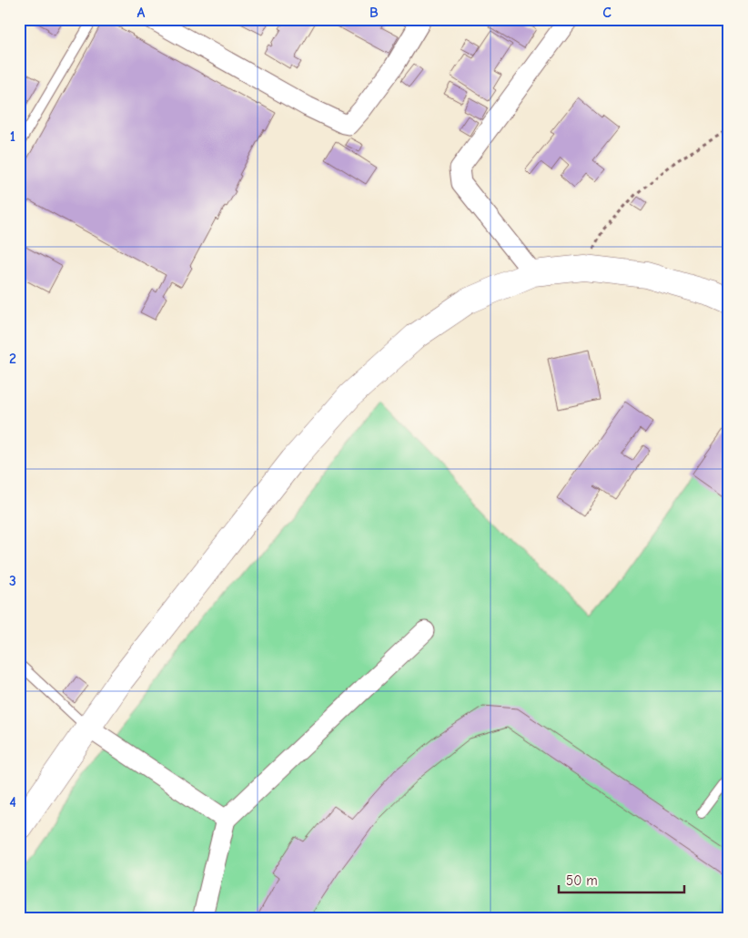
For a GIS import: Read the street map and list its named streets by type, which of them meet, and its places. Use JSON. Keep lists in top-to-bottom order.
{
  "scale_bar": "50 m",
  "grid": {
    "columns": ["A", "B", "C"],
    "rows": [
      "1",
      "2",
      "3",
      "4"
    ]
  }
}
